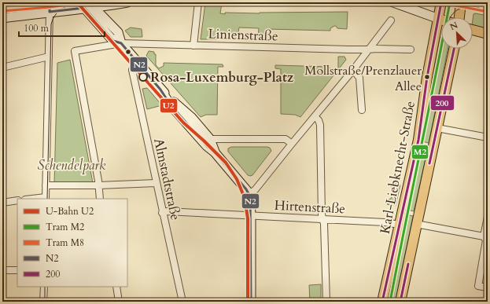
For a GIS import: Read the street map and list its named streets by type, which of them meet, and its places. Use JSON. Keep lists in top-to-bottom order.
{
  "streets": {
    "main road": ["Karl-Liebknecht-Straße"],
    "street": ["Linienstraße", "Almstadtstraße", "Hirtenstraße"]
  },
  "crossings": [
    ["Karl-Liebknecht-Straße", "Hirtenstraße"],
    ["Almstadtstraße", "Hirtenstraße"]
  ],
  "parks": ["Schendelpark"],
  "places": ["Rosa-Luxemburg-Platz", "Mollstraße/Prenzlauer Allee"],
  "lines": [
    "metro line U2",
    "tram line M2",
    "tram line M8",
    "transit line N2",
    "transit line 200"
  ],
  "legend": [
    "U-Bahn U2",
    "Tram M2",
    "Tram M8",
    "N2",
    "200"
  ],
  "scale_bar": "100 m",
  "north": "top left"
}
